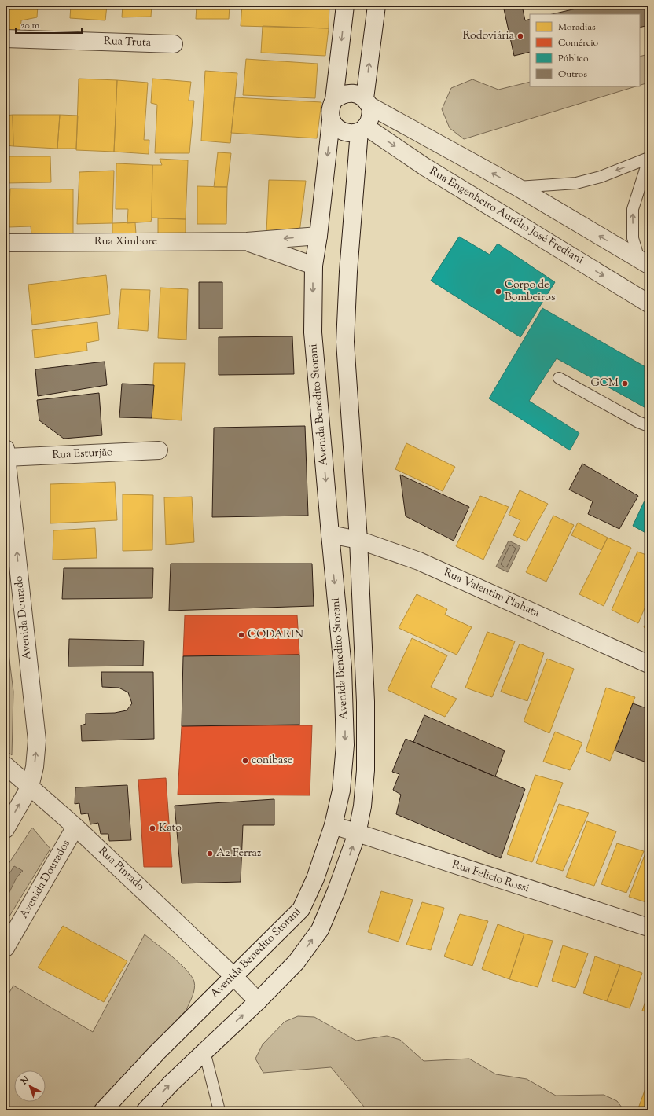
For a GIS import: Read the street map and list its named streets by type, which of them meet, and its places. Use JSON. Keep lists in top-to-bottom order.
{
  "streets": {
    "street": [
      "Rua Truta",
      "Rua Engenheiro Aurélio José Frediani",
      "Rua Ximbore",
      "Avenida Benedito Storani",
      "Rua Esturjão",
      "Rua Valentim Pinhata",
      "Avenida Dourado",
      "Rua Pintado",
      "Rua Felício Rossi",
      "Avenida Dourados"
    ]
  },
  "crossings": [
    ["Rua Engenheiro Aurélio José Frediani", "Avenida Benedito Storani"],
    ["Rua Ximbore", "Avenida Benedito Storani"],
    ["Avenida Benedito Storani", "Rua Valentim Pinhata"],
    ["Avenida Benedito Storani", "Rua Pintado"],
    ["Avenida Benedito Storani", "Rua Felício Rossi"],
    ["Rua Esturjão", "Avenida Dourado"],
    ["Avenida Dourado", "Rua Pintado"],
    ["Rua Pintado", "Avenida Dourados"]
  ],
  "one_way": ["Avenida Dourado"],
  "places": [
    "Rodoviária",
    "Corpo de Bombeiros",
    "GCM",
    "CODARIN",
    "conibase",
    "Kato",
    "A2 Ferraz"
  ],
  "legend": [
    "Moradias",
    "Comércio",
    "Público",
    "Outros"
  ],
  "scale_bar": "20 m",
  "north": "top left"
}
